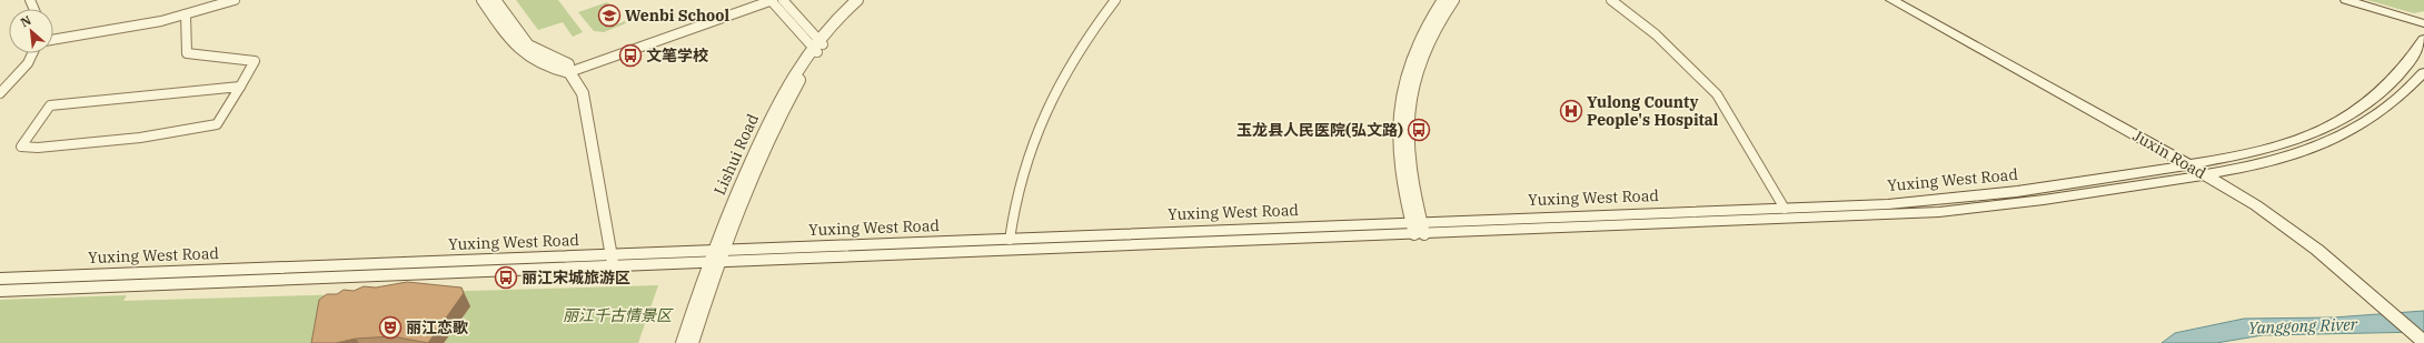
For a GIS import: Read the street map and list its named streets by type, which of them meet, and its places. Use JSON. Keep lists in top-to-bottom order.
{
  "streets": {
    "main road": ["Juxin Road", "Yuxing West Road"],
    "street": ["Lishui Road"]
  },
  "crossings": [
    ["Lishui Road", "Yuxing West Road"],
    ["Juxin Road", "Yuxing West Road"]
  ],
  "water": ["Yanggong River"],
  "parks": ["丽江千古情景区"],
  "places": {
    "school or university": ["Wenbi School"],
    "bus stop": ["文笔学校", "玉龙县人民医院(弘文路)", "丽江宋城旅游区"],
    "hospital": ["Yulong County People's Hospital"],
    "theatre": ["丽江恋歌"]
  },
  "north": "top left"
}
